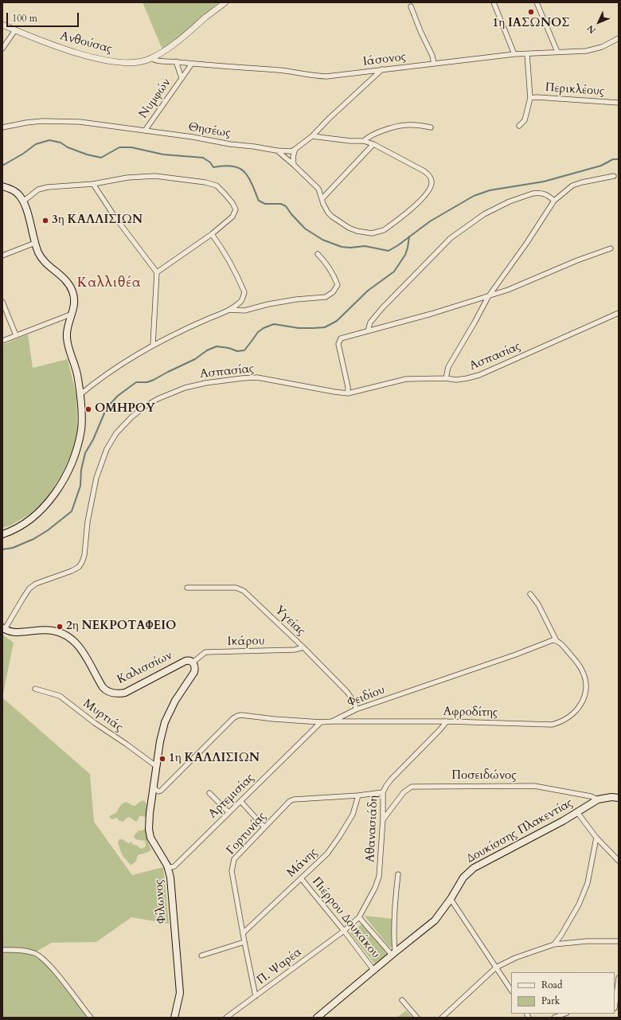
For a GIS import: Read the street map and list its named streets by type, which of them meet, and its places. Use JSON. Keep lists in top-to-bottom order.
{
  "streets": {
    "main road": ["Καλισσίων", "Δουκίσσης Πλακεντίας", "Φίλωνος"],
    "street": [
      "Ανθούσας",
      "Ιάσονος",
      "Περικλέους",
      "Νυμφών",
      "Θησέως",
      "Ασπασίας",
      "Υγείας",
      "Ικάρου",
      "Φειδίου",
      "Αφροδίτης",
      "Μυρτιάς",
      "Ποσειδώνος",
      "Αρτεμισίας",
      "Αθανασιάδη",
      "Γορτυνίας",
      "Μάνης",
      "Πιέρρου Δουκάκου",
      "Π. Ψαρέα"
    ]
  },
  "crossings": [
    ["Ανθούσας", "Ιάσονος"],
    ["Ιάσονος", "Νυμφών"],
    ["Νυμφών", "Θησέως"],
    ["Ασπασίας", "Καλισσίων"],
    ["Υγείας", "Ικάρου"],
    ["Υγείας", "Φειδίου"],
    ["Ικάρου", "Καλισσίων"],
    ["Φειδίου", "Αφροδίτης"],
    ["Φειδίου", "Αρτεμισίας"],
    ["Φειδίου", "Φίλωνος"],
    ["Αφροδίτης", "Αθανασιάδη"],
    ["Ποσειδώνος", "Αθανασιάδη"],
    ["Ποσειδώνος", "Δουκίσσης Πλακεντίας"],
    ["Αρτεμισίας", "Φίλωνος"],
    ["Αθανασιάδη", "Γορτυνίας"],
    ["Αθανασιάδη", "Πιέρρου Δουκάκου"],
    ["Αθανασιάδη", "Π. Ψαρέα"],
    ["Δουκίσσης Πλακεντίας", "Πιέρρου Δουκάκου"],
    ["Γορτυνίας", "Μάνης"],
    ["Γορτυνίας", "Π. Ψαρέα"],
    ["Μάνης", "Πιέρρου Δουκάκου"],
    ["Πιέρρου Δουκάκου", "Π. Ψαρέα"]
  ],
  "districts": ["Καλλιθέα"],
  "places": [
    "1η ΙΑΣΩΝΟΣ",
    "3η ΚΑΛΛΙΣΙΩΝ",
    "ΟΜΗΡΟΥ",
    "2η ΝΕΚΡΟΤΑΦΕΙΟ",
    "1η ΚΑΛΛΙΣΙΩΝ"
  ],
  "legend": ["Road", "Park"],
  "scale_bar": "100 m",
  "north": "bottom left"
}
